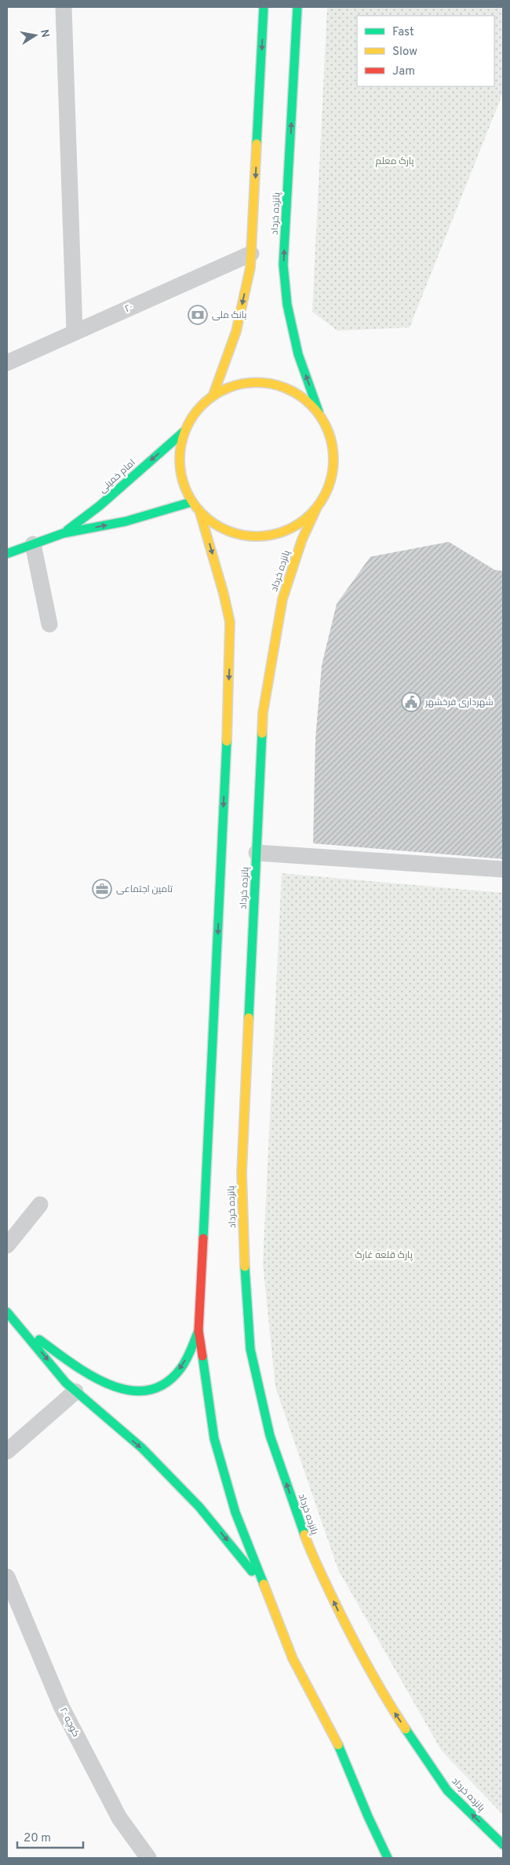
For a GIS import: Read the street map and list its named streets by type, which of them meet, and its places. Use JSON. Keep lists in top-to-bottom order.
{
  "streets": {
    "main road": ["پانزده خرداد", "امام خمینی"],
    "street": ["۲۰", "کوچه ۲۰"]
  },
  "parks": ["پارک معلم", "پارک قلعه غارک"],
  "places": {
    "bank": ["بانک ملی"],
    "public building": ["شهرداری فرخشهر"],
    "office": ["تامین اجتماعی"]
  },
  "legend": ["Fast", "Slow", "Jam"],
  "scale_bar": "20 m",
  "north": "right"
}
